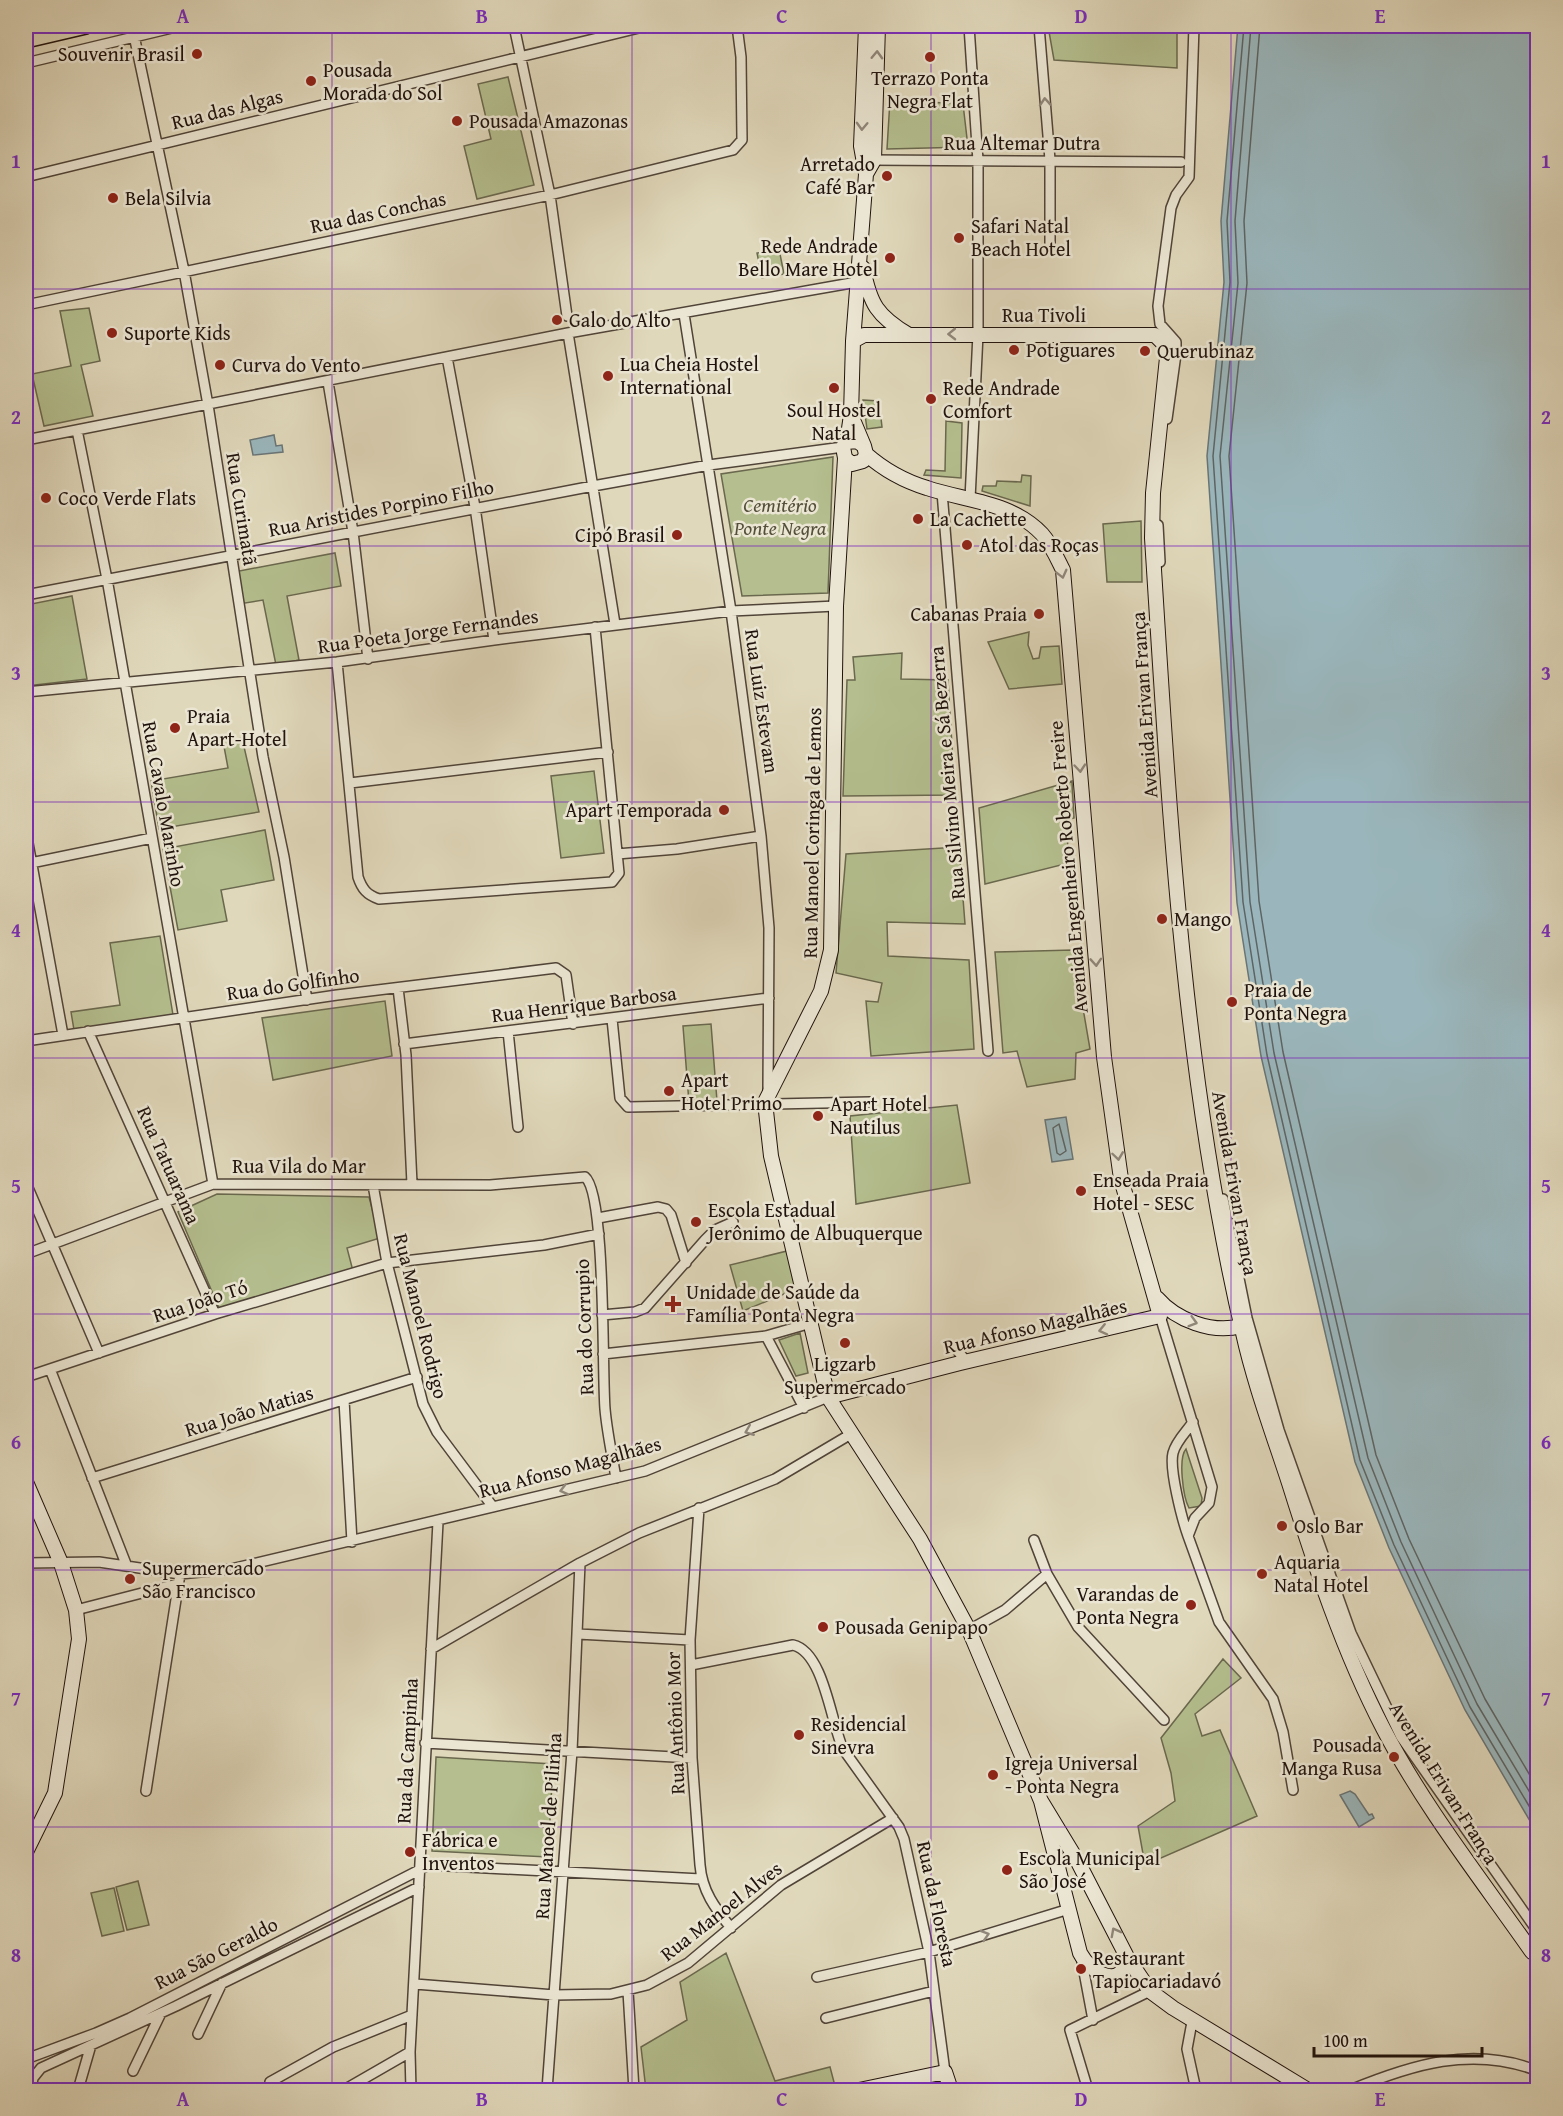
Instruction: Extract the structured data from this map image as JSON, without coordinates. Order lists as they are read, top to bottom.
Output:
{
  "streets": {
    "street": [
      "Rua das Algas",
      "Rua Altemar Dutra",
      "Rua das Conchas",
      "Rua Tivoli",
      "Rua Aristides Porpino Filho",
      "Rua Curimatã",
      "Rua Poeta Jorge Fernandes",
      "Rua Luiz Estevam",
      "Avenida Erivan França",
      "Rua Silvino Meira e Sá Bezerra",
      "Rua Cavalo Marinho",
      "Rua Manoel Coringa de Lemos",
      "Avenida Engenheiro Roberto Freire",
      "Rua do Golfinho",
      "Rua Henrique Barbosa",
      "Rua Tatuarama",
      "Rua Vila do Mar",
      "Rua João Tó",
      "Rua Manoel Rodrigo",
      "Rua Afonso Magalhães",
      "Rua do Corrupio",
      "Rua João Matias",
      "Rua Antônio Mor",
      "Rua da Campinha",
      "Rua Manoel de Pilinha",
      "Rua da Floresta",
      "Rua Manoel Alves",
      "Rua São Geraldo"
    ]
  },
  "crossings": [
    ["Rua das Algas", "Rua Curimatã"],
    ["Rua das Conchas", "Rua Curimatã"],
    ["Rua Tivoli", "Avenida Erivan França"],
    ["Rua Aristides Porpino Filho", "Rua Curimatã"],
    ["Rua Aristides Porpino Filho", "Rua Luiz Estevam"],
    ["Rua Aristides Porpino Filho", "Rua Cavalo Marinho"],
    ["Rua Aristides Porpino Filho", "Rua Manoel Coringa de Lemos"],
    ["Rua Curimatã", "Rua Poeta Jorge Fernandes"],
    ["Rua Curimatã", "Rua do Golfinho"],
    ["Rua Poeta Jorge Fernandes", "Rua Luiz Estevam"],
    ["Rua Poeta Jorge Fernandes", "Rua Cavalo Marinho"],
    ["Rua Poeta Jorge Fernandes", "Rua Manoel Coringa de Lemos"],
    ["Rua Luiz Estevam", "Rua Manoel Coringa de Lemos"],
    ["Rua Luiz Estevam", "Rua Henrique Barbosa"],
    ["Rua Silvino Meira e Sá Bezerra", "Avenida Engenheiro Roberto Freire"],
    ["Rua Cavalo Marinho", "Rua do Golfinho"],
    ["Rua Cavalo Marinho", "Rua Vila do Mar"],
    ["Avenida Engenheiro Roberto Freire", "Rua Afonso Magalhães"],
    ["Rua do Golfinho", "Rua Henrique Barbosa"],
    ["Rua do Golfinho", "Rua Tatuarama"],
    ["Rua Tatuarama", "Rua Vila do Mar"],
    ["Rua Tatuarama", "Rua João Tó"],
    ["Rua Vila do Mar", "Rua Manoel Rodrigo"],
    ["Rua Vila do Mar", "Rua do Corrupio"],
    ["Rua João Tó", "Rua Manoel Rodrigo"],
    ["Rua João Tó", "Rua do Corrupio"],
    ["Rua Manoel Rodrigo", "Rua Afonso Magalhães"],
    ["Rua Manoel Rodrigo", "Rua João Matias"],
    ["Rua Afonso Magalhães", "Rua do Corrupio"],
    ["Rua Afonso Magalhães", "Rua da Campinha"],
    ["Rua Antônio Mor", "Rua da Floresta"],
    ["Rua Antônio Mor", "Rua Manoel Alves"],
    ["Rua da Campinha", "Rua Manoel Alves"],
    ["Rua da Campinha", "Rua São Geraldo"],
    ["Rua Manoel de Pilinha", "Rua Manoel Alves"],
    ["Rua da Floresta", "Rua Manoel Alves"]
  ],
  "parks": ["Cemitério Ponte Negra"],
  "places": {
    "other": [
      "Souvenir Brasil",
      "Terrazo Ponta Negra Flat",
      "Pousada Morada do Sol",
      "Pousada Amazonas",
      "Arretado Café Bar",
      "Bela Silvia",
      "Safari Natal Beach Hotel",
      "Rede Andrade Bello Mare Hotel",
      "Galo do Alto",
      "Suporte Kids",
      "Potiguares",
      "Querubinaz",
      "Curva do Vento",
      "Lua Cheia Hostel International",
      "Soul Hostel Natal",
      "Rede Andrade Comfort",
      "Coco Verde Flats",
      "La Cachette",
      "Cipó Brasil",
      "Atol das Roças",
      "Cabanas Praia",
      "Praia Apart-Hotel",
      "Apart Temporada",
      "Mango",
      "Praia de Ponta Negra",
      "Apart Hotel Primo",
      "Apart Hotel Nautilus",
      "Enseada Praia Hotel - SESC",
      "Escola Estadual Jerônimo de Albuquerque",
      "Ligzarb Supermercado",
      "Oslo Bar",
      "Aquaria Natal Hotel",
      "Supermercado São Francisco",
      "Varandas de Ponta Negra",
      "Pousada Genipapo",
      "Residencial Sinevra",
      "Pousada Manga Rusa",
      "Igreja Universal - Ponta Negra",
      "Fábrica e Inventos",
      "Escola Municipal São José",
      "Restaurant Tapiocariadavó"
    ],
    "health": ["Unidade de Saúde da Família Ponta Negra"]
  },
  "scale_bar": "100 m",
  "grid": {
    "columns": [
      "A",
      "B",
      "C",
      "D",
      "E"
    ],
    "rows": [
      "1",
      "2",
      "3",
      "4",
      "5",
      "6",
      "7",
      "8"
    ]
  }
}
